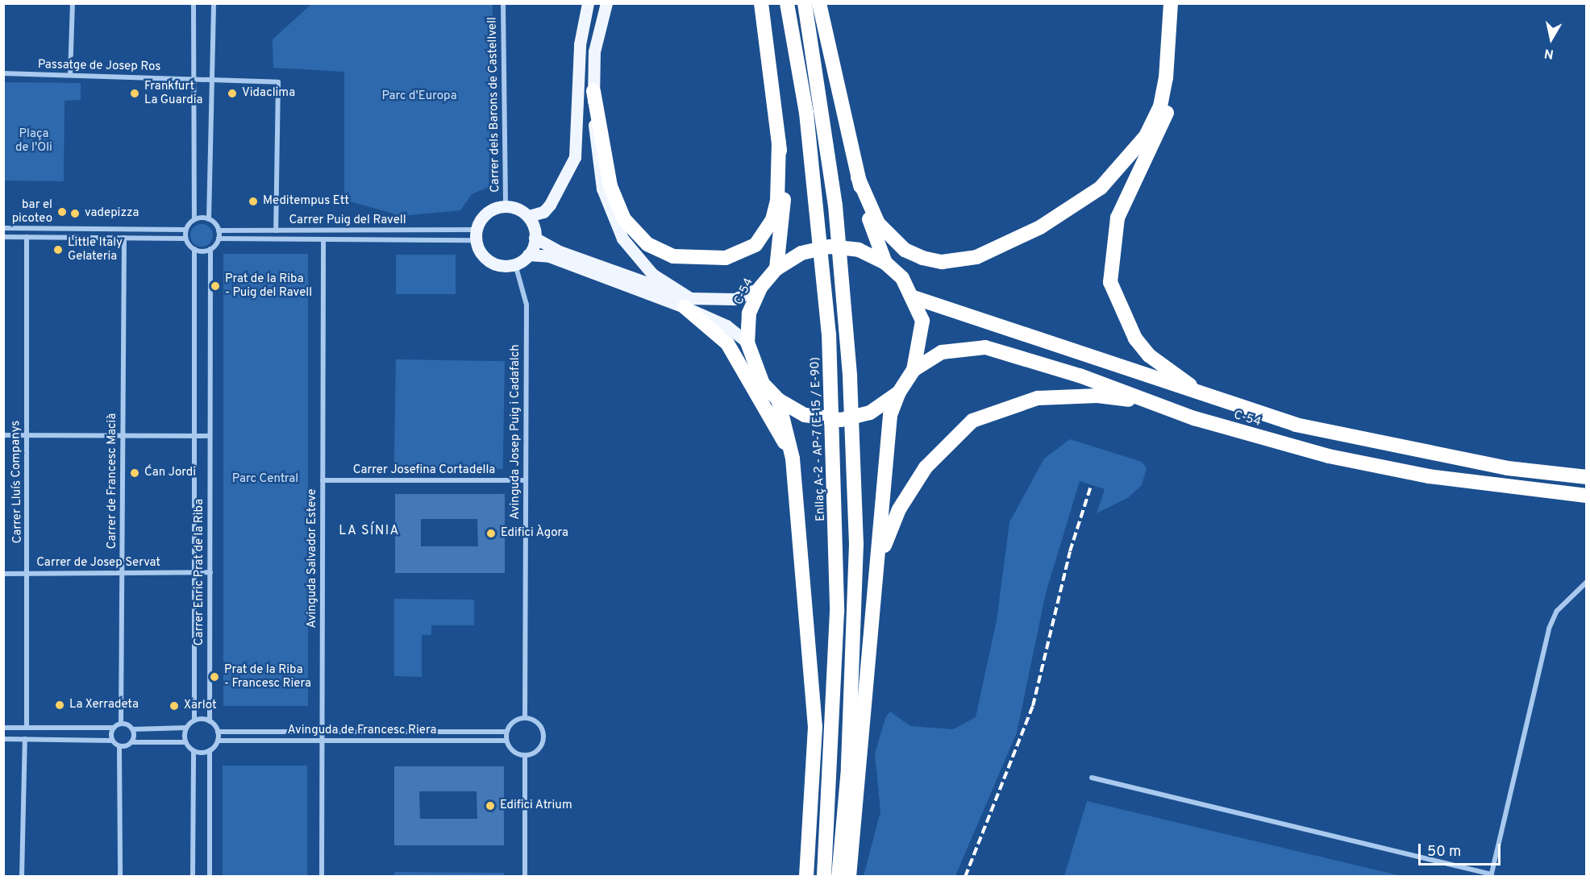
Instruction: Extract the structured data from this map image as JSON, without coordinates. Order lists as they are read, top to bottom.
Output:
{
  "streets": {
    "highway": ["C-54", "Enllaç A-2 - AP-7 (E-15 / E-90)"],
    "street": [
      "Passatge de Josep Ros",
      "Carrer dels Barons de Castellvell",
      "Carrer Puig del Ravell",
      "Avinguda Josep Puig i Cadafalch",
      "Carrer Josefina Cortadella",
      "Carrer de Francesc Macià",
      "Carrer Lluís Companys",
      "Avinguda Salvador Esteve",
      "Carrer de Josep Servat",
      "Carrer Enric Prat de la Riba",
      "Avinguda de Francesc Riera"
    ]
  },
  "crossings": [
    ["Passatge de Josep Ros", "Carrer Puig del Ravell"],
    ["Carrer dels Barons de Castellvell", "Carrer Puig del Ravell"],
    ["Carrer dels Barons de Castellvell", "Avinguda Josep Puig i Cadafalch"],
    ["Carrer Puig del Ravell", "Avinguda Josep Puig i Cadafalch"],
    ["Carrer Puig del Ravell", "Avinguda Salvador Esteve"],
    ["Carrer Puig del Ravell", "Carrer Enric Prat de la Riba"],
    ["Avinguda Josep Puig i Cadafalch", "Carrer Josefina Cortadella"],
    ["Avinguda Josep Puig i Cadafalch", "Avinguda de Francesc Riera"],
    ["Carrer Josefina Cortadella", "Avinguda Salvador Esteve"],
    ["Carrer de Francesc Macià", "Carrer de Josep Servat"],
    ["Carrer Lluís Companys", "Carrer de Josep Servat"],
    ["Avinguda Salvador Esteve", "Avinguda de Francesc Riera"],
    ["Carrer de Josep Servat", "Carrer Enric Prat de la Riba"],
    ["Carrer Enric Prat de la Riba", "Avinguda de Francesc Riera"]
  ],
  "districts": ["LA SÍNIA"],
  "parks": ["Parc d'Europa", "Plaça de l'Oli", "Parc Central"],
  "places": [
    "Frankfurt La Guardia",
    "Vidaclima",
    "Meditempus Ett",
    "bar el picoteo",
    "vadepizza",
    "Little Italy Gelateria",
    "Prat de la Riba - Puig del Ravell",
    "C´an Jordi",
    "Edifici Àgora",
    "Prat de la Riba - Francesc Riera",
    "La Xerradeta",
    "Xarlot",
    "Edifici Atrium"
  ],
  "scale_bar": "50 m",
  "north": "bottom"
}
